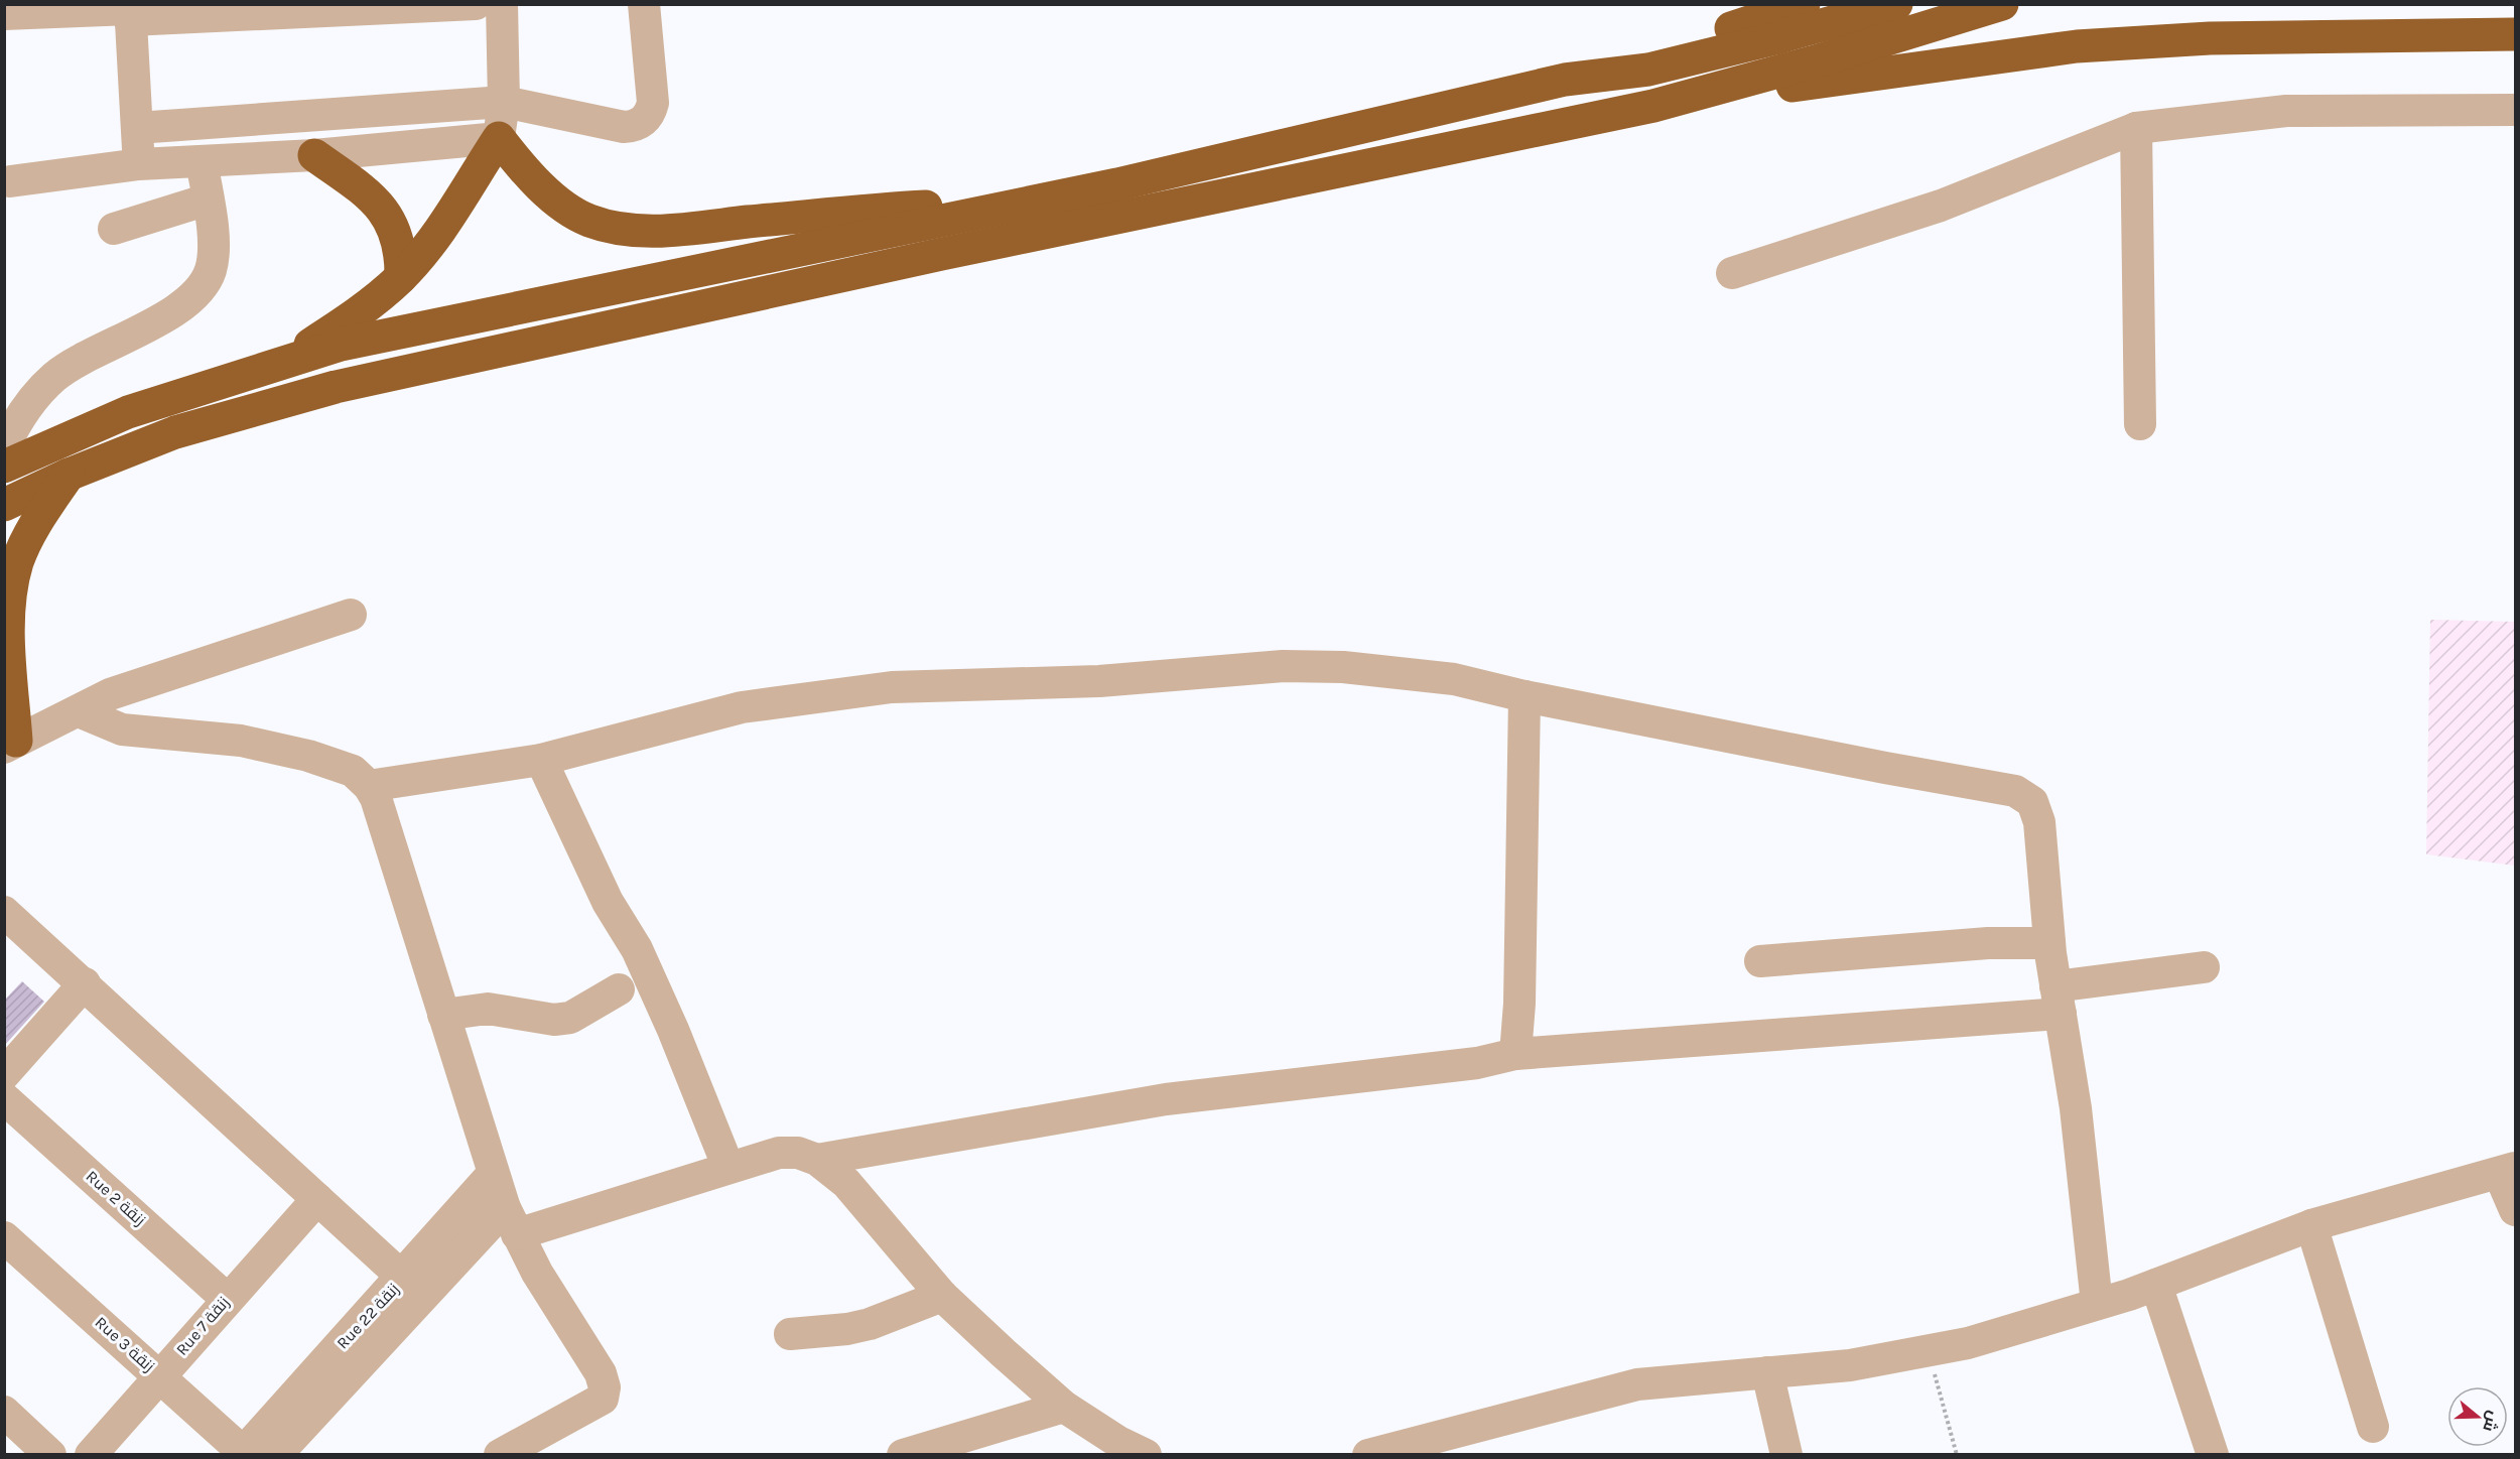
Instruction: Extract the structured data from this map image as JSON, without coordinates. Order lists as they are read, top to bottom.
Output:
{
  "streets": {
    "street": [
      "Rue 2 زنقة",
      "Rue 22 زنقة",
      "Rue 7 زنقة",
      "Rue 3 زنقة"
    ]
  },
  "crossings": [
    ["Rue 2 زنقة", "Rue 7 زنقة"],
    ["Rue 22 زنقة", "Rue 3 زنقة"],
    ["Rue 7 زنقة", "Rue 3 زنقة"]
  ],
  "north": "right"
}
